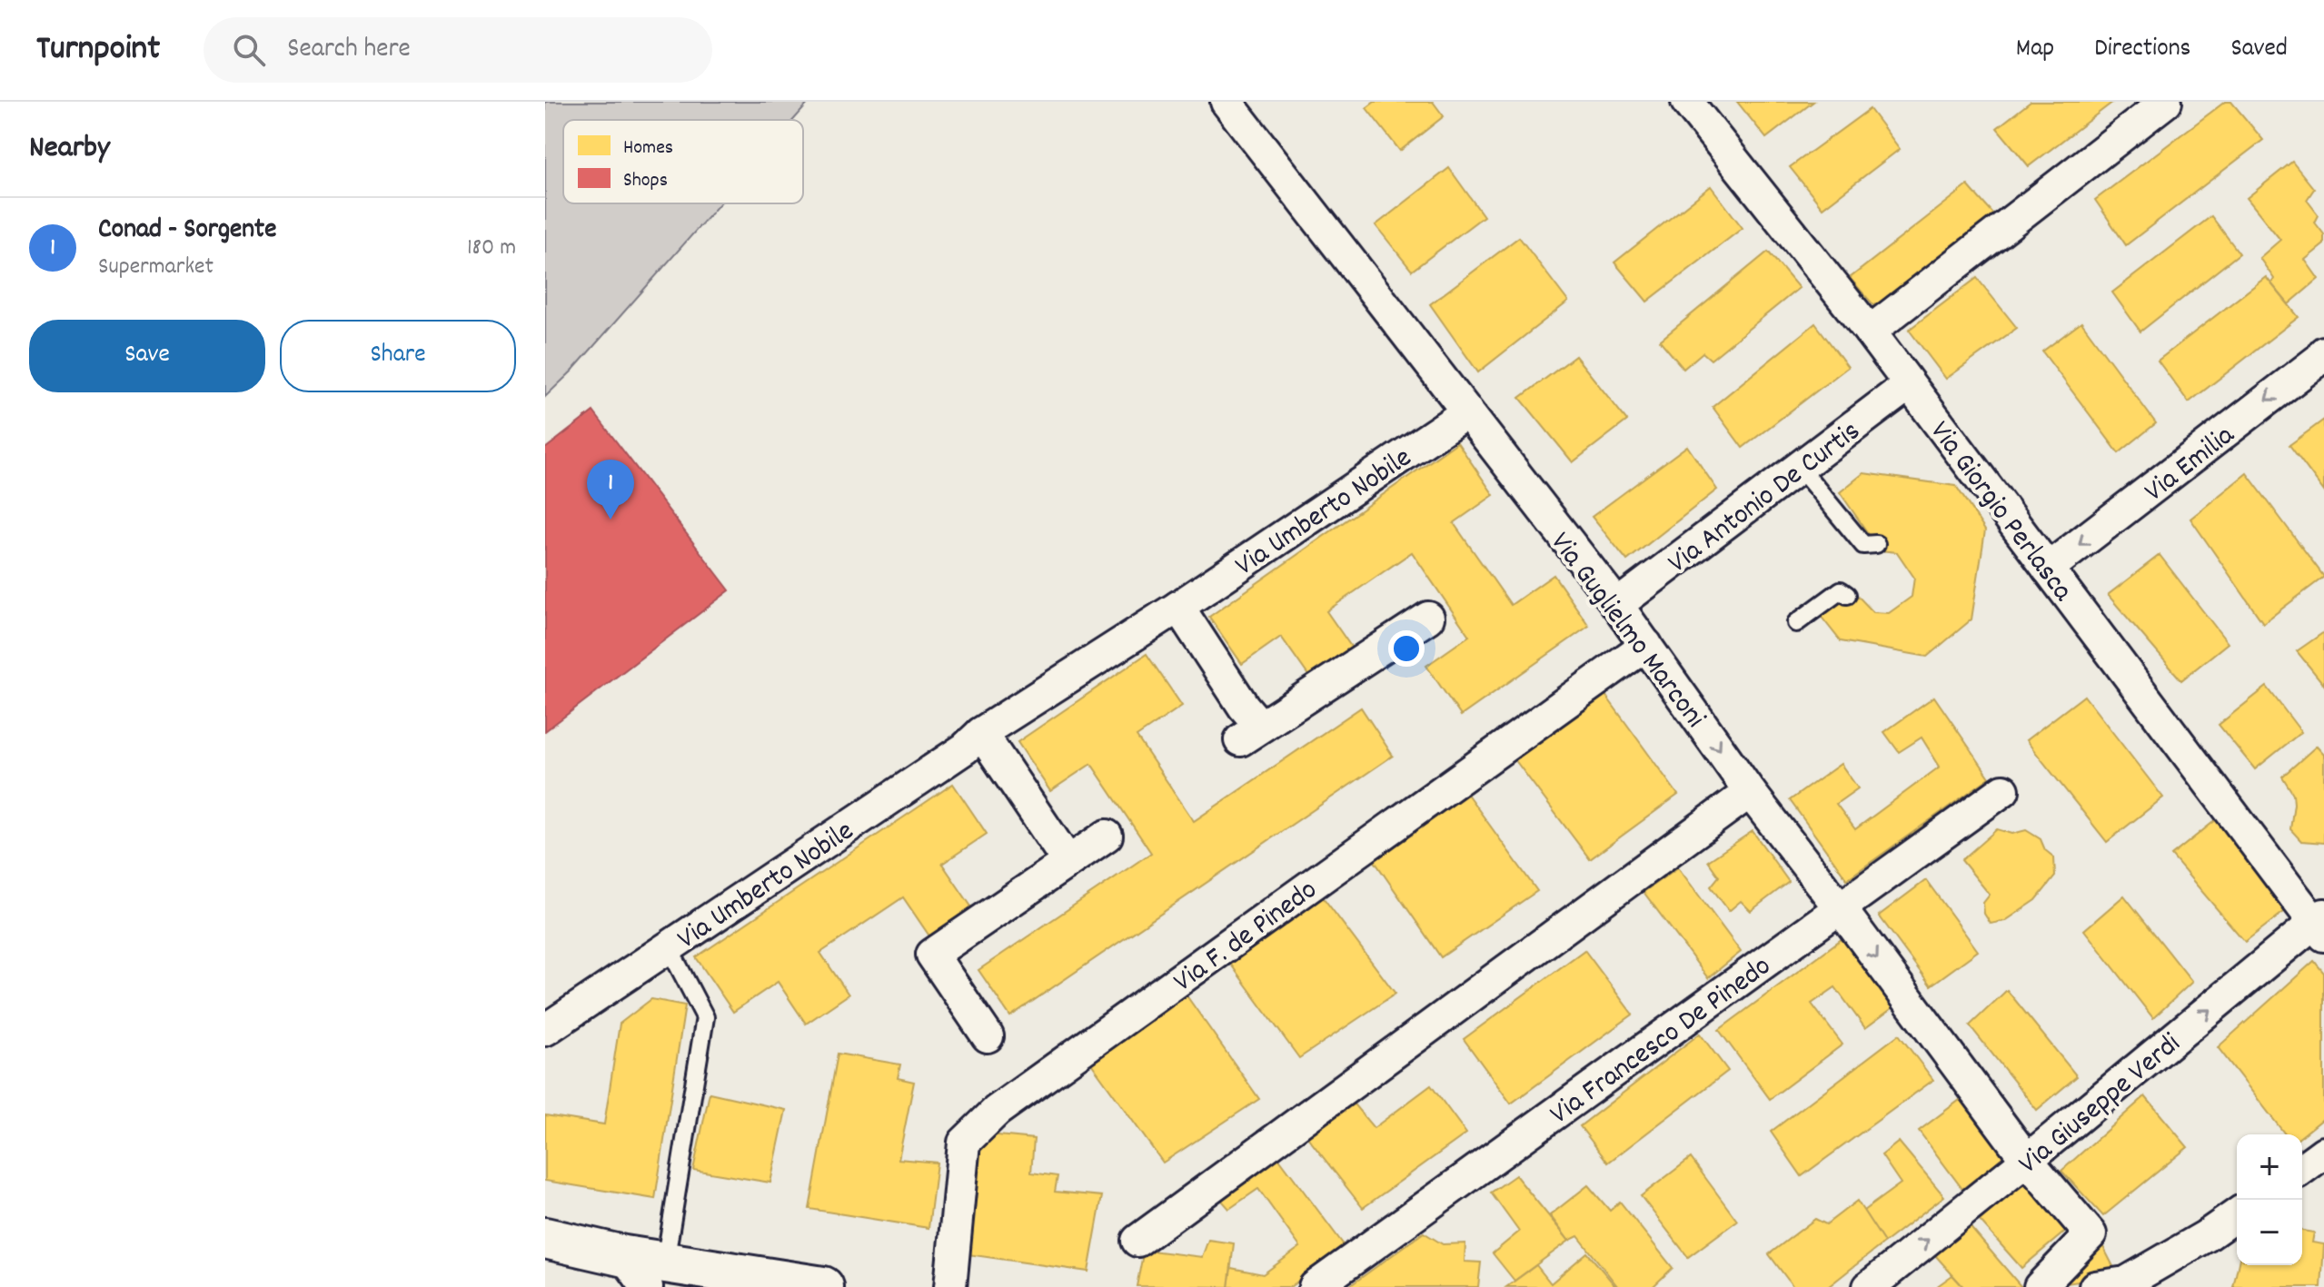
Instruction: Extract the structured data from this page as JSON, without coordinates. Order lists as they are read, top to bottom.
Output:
{
  "streets": {
    "street": [
      "Via Emilia",
      "Via Antonio De Curtis",
      "Via Umberto Nobile",
      "Via Giorgio Perlasca",
      "Via Guglielmo Marconi",
      "Via F. de Pinedo",
      "Via Francesco De Pinedo",
      "Via Giuseppe Verdi"
    ]
  },
  "crossings": [
    ["Via Emilia", "Via Giorgio Perlasca"],
    ["Via Antonio De Curtis", "Via Giorgio Perlasca"],
    ["Via Antonio De Curtis", "Via Guglielmo Marconi"],
    ["Via Umberto Nobile", "Via Guglielmo Marconi"],
    ["Via Giorgio Perlasca", "Via Giuseppe Verdi"],
    ["Via Guglielmo Marconi", "Via F. de Pinedo"],
    ["Via Guglielmo Marconi", "Via Francesco De Pinedo"],
    ["Via Guglielmo Marconi", "Via Giuseppe Verdi"]
  ],
  "one_way": ["Via Emilia"],
  "legend": ["Homes", "Shops"],
  "page": {
    "header": "Turnpoint",
    "search": "Search here",
    "nav": ["Map", "Directions", "Saved"],
    "heading": "Nearby",
    "list": [
      {
        "mark": "1",
        "name": "Conad - Sorgente",
        "note": "Supermarket",
        "value": "180 m"
      }
    ],
    "buttons": ["Save", "Share"],
    "pins": "1",
    "map_buttons": ["+", "−"]
  }
}
